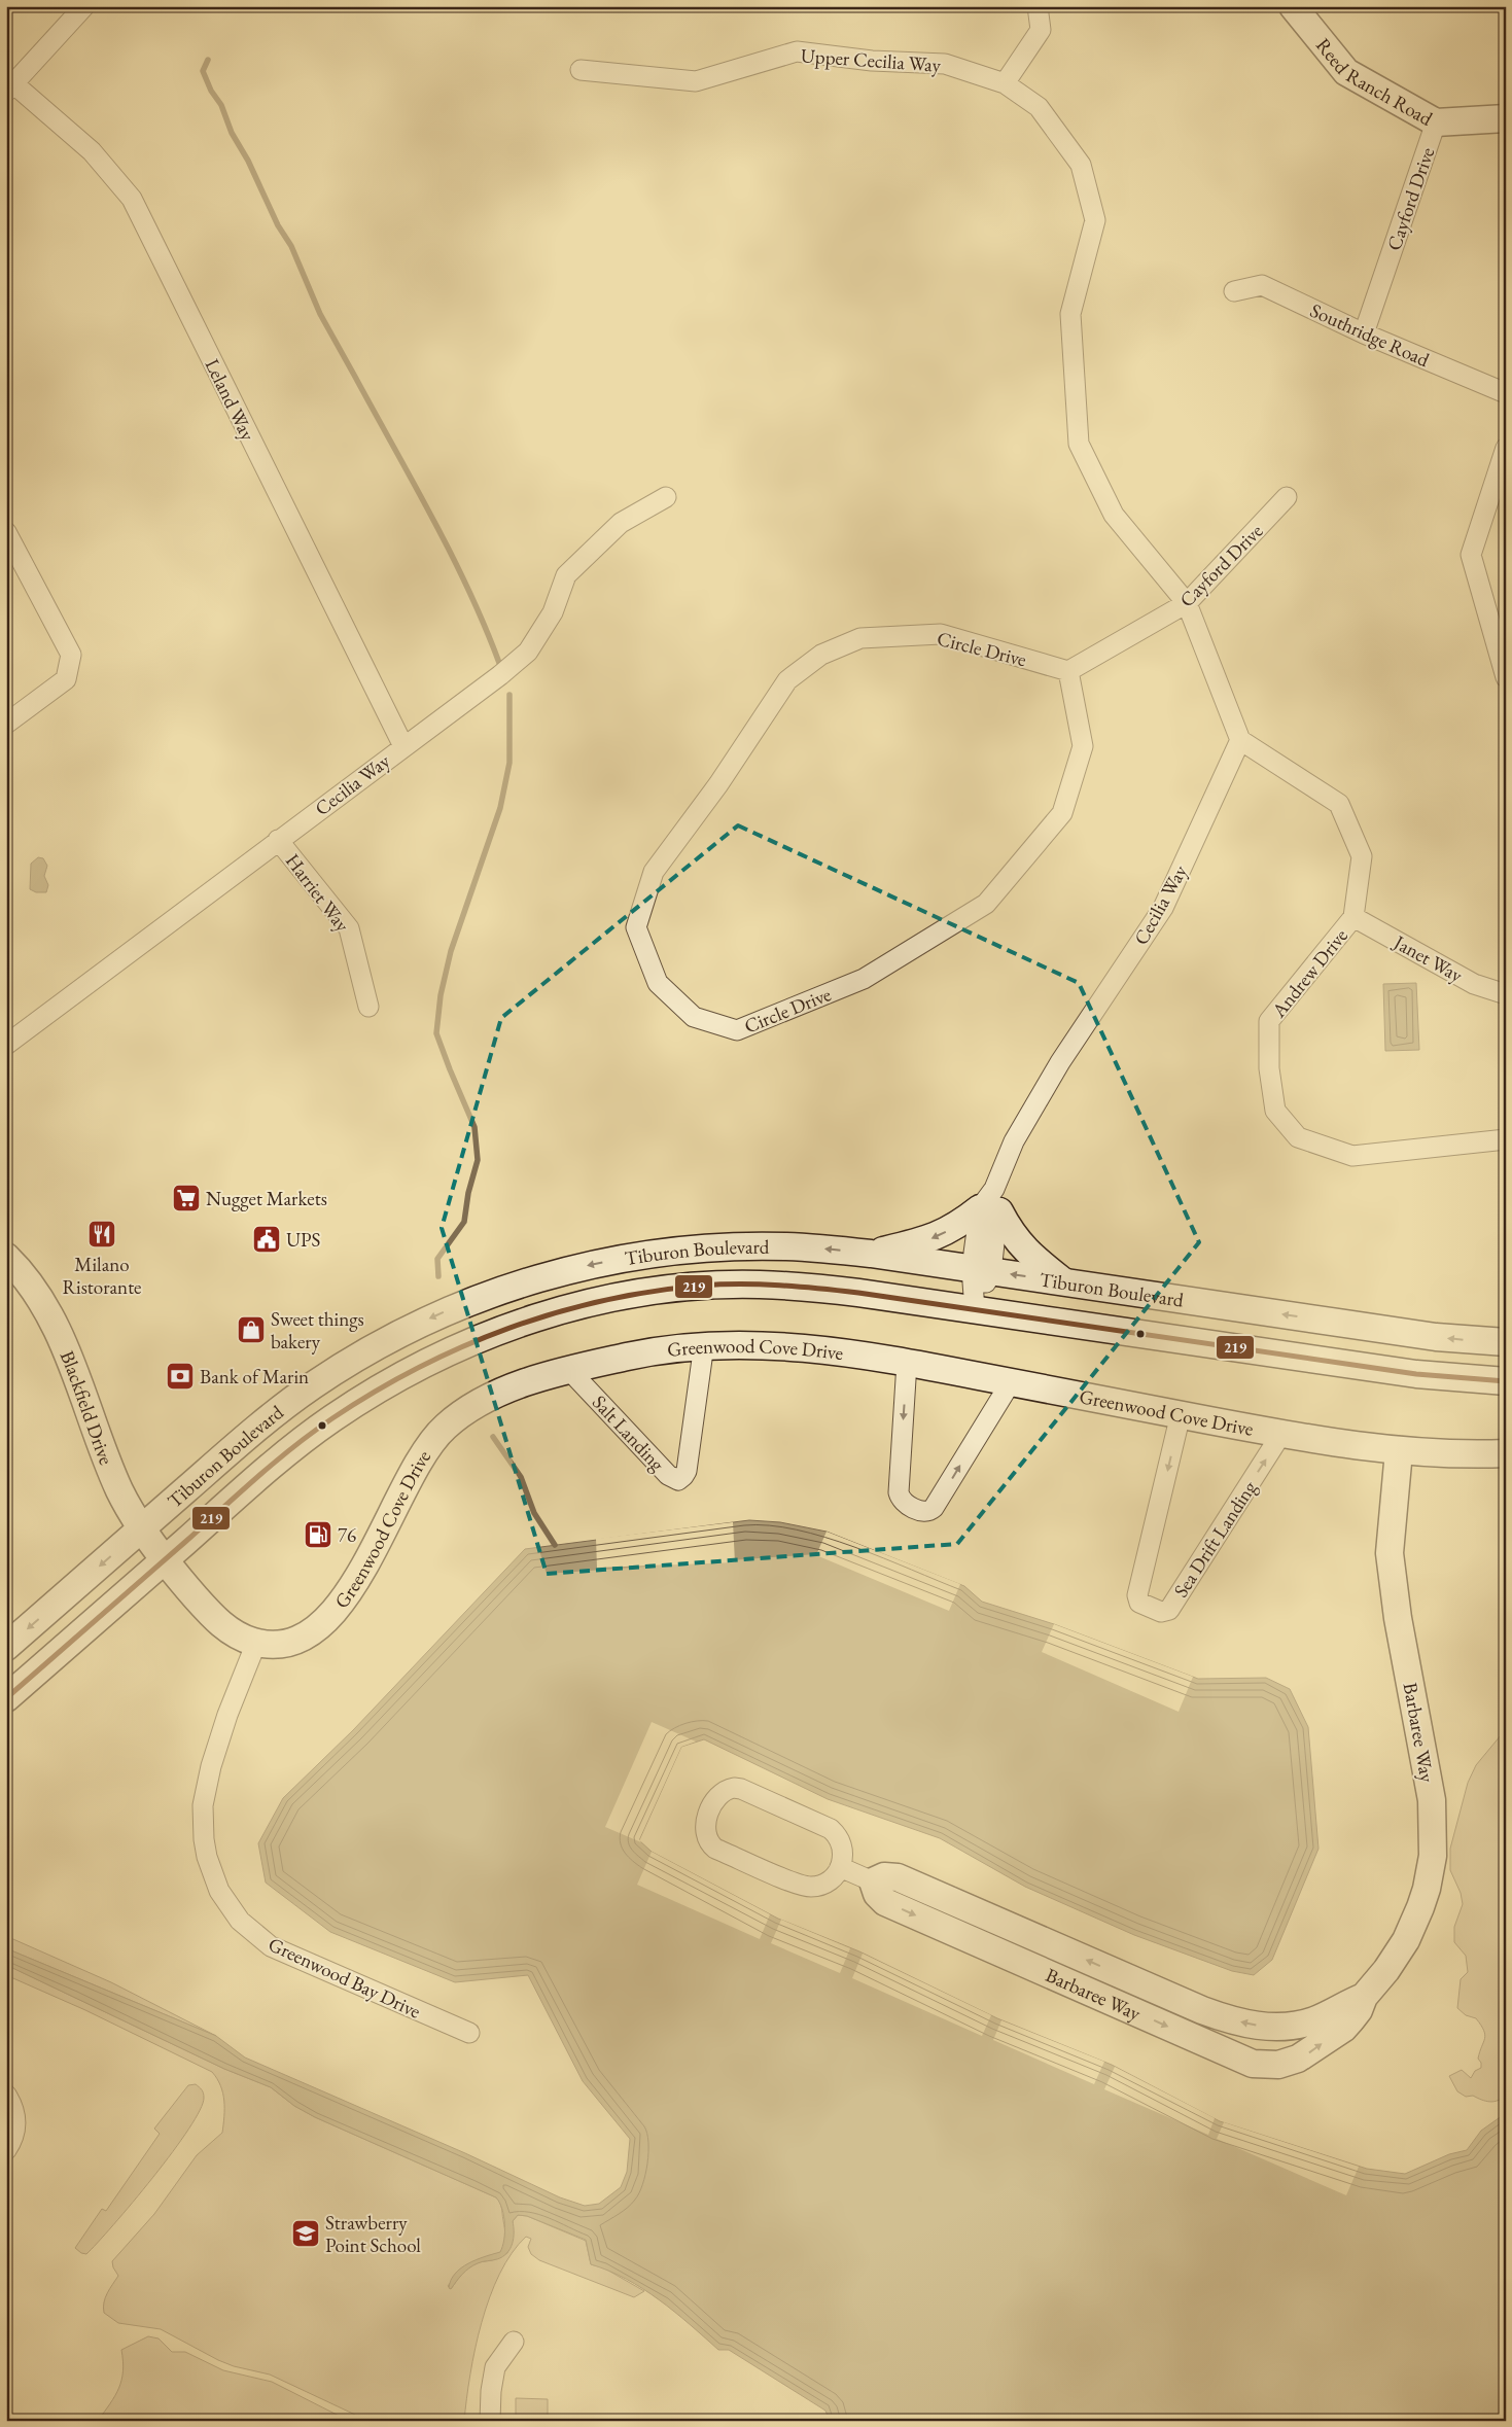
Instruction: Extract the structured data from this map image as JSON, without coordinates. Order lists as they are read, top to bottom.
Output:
{
  "streets": {
    "street": [
      "Upper Cecilia Way",
      "Reed Ranch Road",
      "Cayford Drive",
      "Southridge Road",
      "Leland Way",
      "Circle Drive",
      "Cecilia Way",
      "Harriet Way",
      "Janet Way",
      "Andrew Drive",
      "Tiburon Boulevard",
      "Greenwood Cove Drive",
      "Blackfield Drive",
      "Salt Landing",
      "Sea Drift Landing",
      "Barbaree Way",
      "Greenwood Bay Drive"
    ]
  },
  "crossings": [
    ["Upper Cecilia Way", "Cayford Drive"],
    ["Reed Ranch Road", "Cayford Drive"],
    ["Cayford Drive", "Southridge Road"],
    ["Cayford Drive", "Circle Drive"],
    ["Leland Way", "Cecilia Way"],
    ["Cecilia Way", "Harriet Way"],
    ["Cecilia Way", "Andrew Drive"],
    ["Cecilia Way", "Tiburon Boulevard"],
    ["Janet Way", "Andrew Drive"],
    ["Tiburon Boulevard", "Greenwood Cove Drive"],
    ["Tiburon Boulevard", "Blackfield Drive"],
    ["Greenwood Cove Drive", "Blackfield Drive"],
    ["Greenwood Cove Drive", "Salt Landing"],
    ["Greenwood Cove Drive", "Sea Drift Landing"],
    ["Greenwood Cove Drive", "Barbaree Way"],
    ["Greenwood Cove Drive", "Greenwood Bay Drive"]
  ],
  "places": {
    "supermarket": ["Nugget Markets"],
    "restaurant": ["Milano Ristorante"],
    "public building": ["UPS"],
    "shop": ["Sweet things bakery"],
    "bank": ["Bank of Marin"],
    "fuel station": ["76"],
    "school or university": ["Strawberry Point School"]
  },
  "lines": ["transit line 219"]
}
